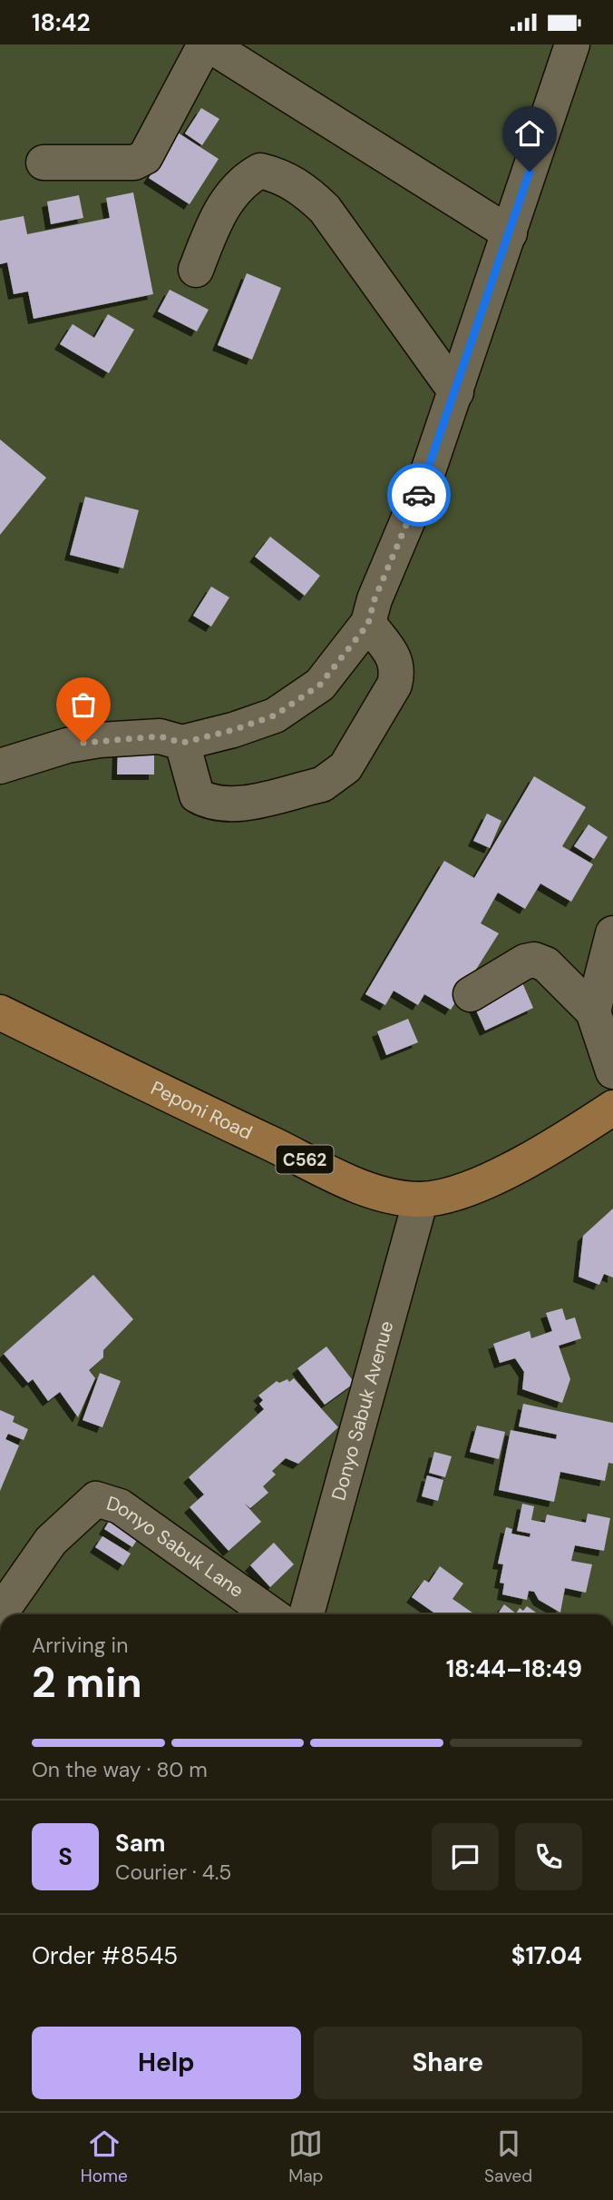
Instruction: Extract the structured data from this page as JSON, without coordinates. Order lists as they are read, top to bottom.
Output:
{
  "streets": {
    "main road": ["Peponi Road", "C562"],
    "street": ["Donyo Sabuk Avenue", "Donyo Sabuk Lane"]
  },
  "crossings": [
    ["Peponi Road", "Donyo Sabuk Avenue"]
  ],
  "page": {
    "status": "18:42",
    "heading": ["2 min", "Arriving in", "18:44–18:49"],
    "panel": [
      "Sam",
      "Courier · 4.5",
      "Order #8545",
      "$17.04"
    ],
    "bar": "On the way · 80 m",
    "round": "S",
    "buttons": ["Help", "Share"],
    "tabs": ["Home", "Map", "Saved"]
  }
}
